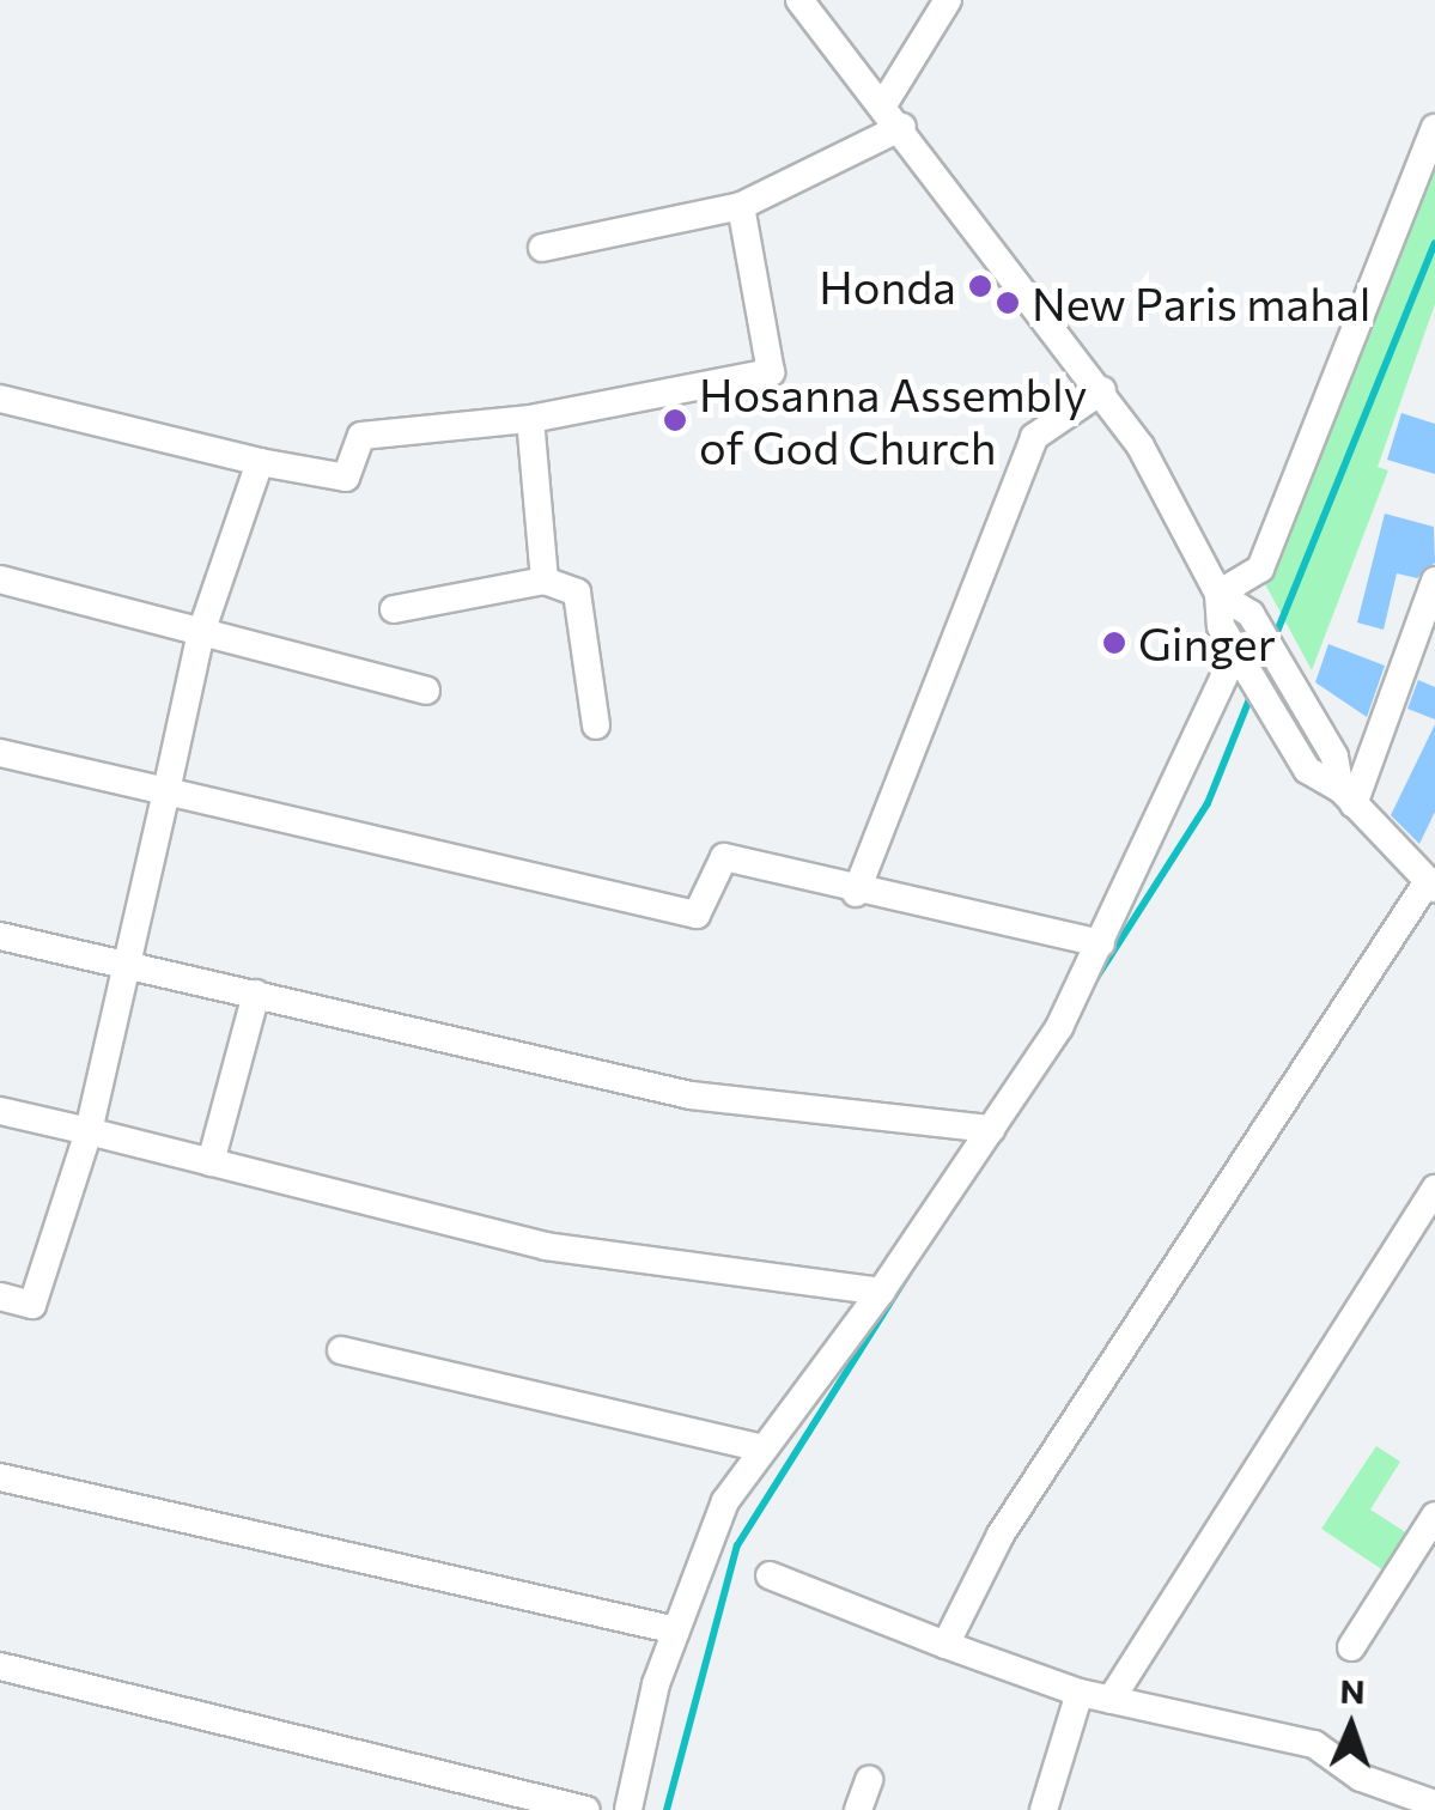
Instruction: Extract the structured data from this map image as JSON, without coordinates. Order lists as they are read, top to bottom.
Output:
{
  "places": [
    "Honda",
    "New Paris mahal",
    "Hosanna Assembly of God Church",
    "Ginger"
  ],
  "north": "top"
}
